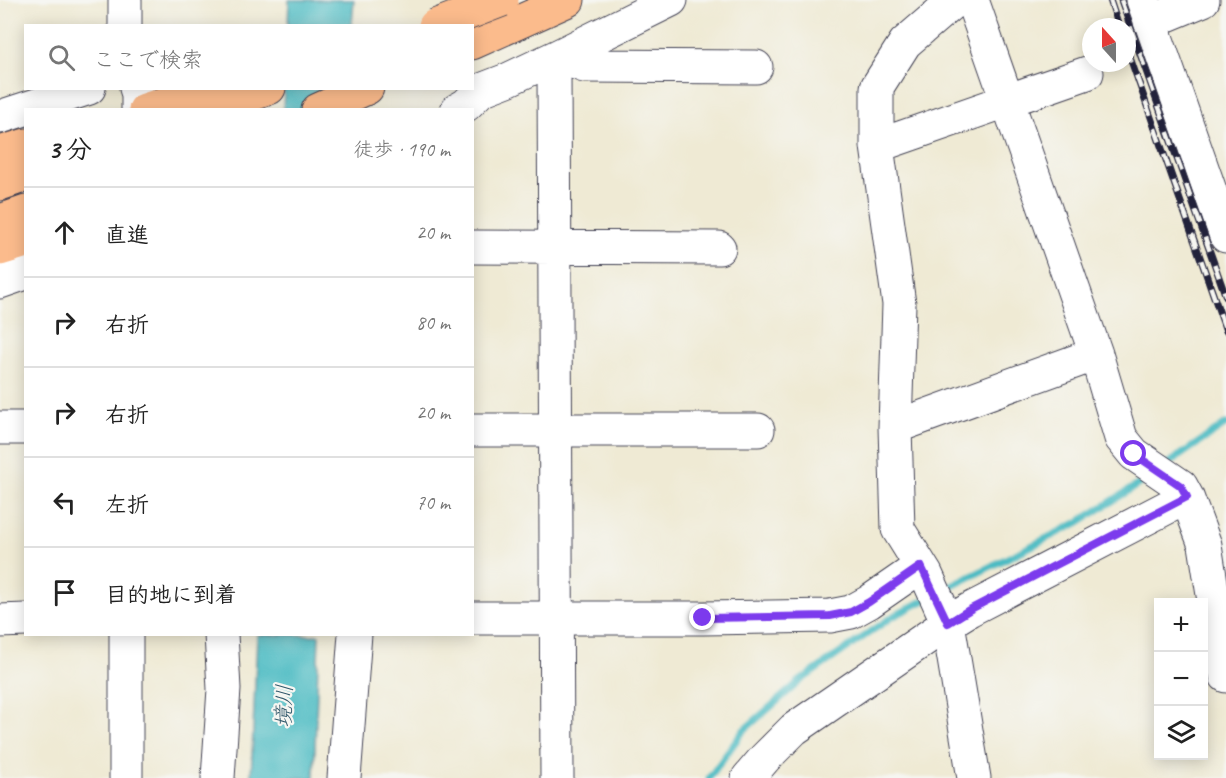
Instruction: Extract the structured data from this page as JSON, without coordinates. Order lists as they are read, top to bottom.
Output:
{
  "water": ["境川"],
  "north": "top",
  "page": {
    "search": "ここで検索",
    "heading": ["3 分", "徒歩 · 190 m"],
    "list": [
      ["直進", "20 m"],
      ["右折", "80 m"],
      ["右折", "20 m"],
      ["左折", "70 m"],
      "目的地に到着"
    ],
    "map_buttons": ["+", "−"]
  }
}
